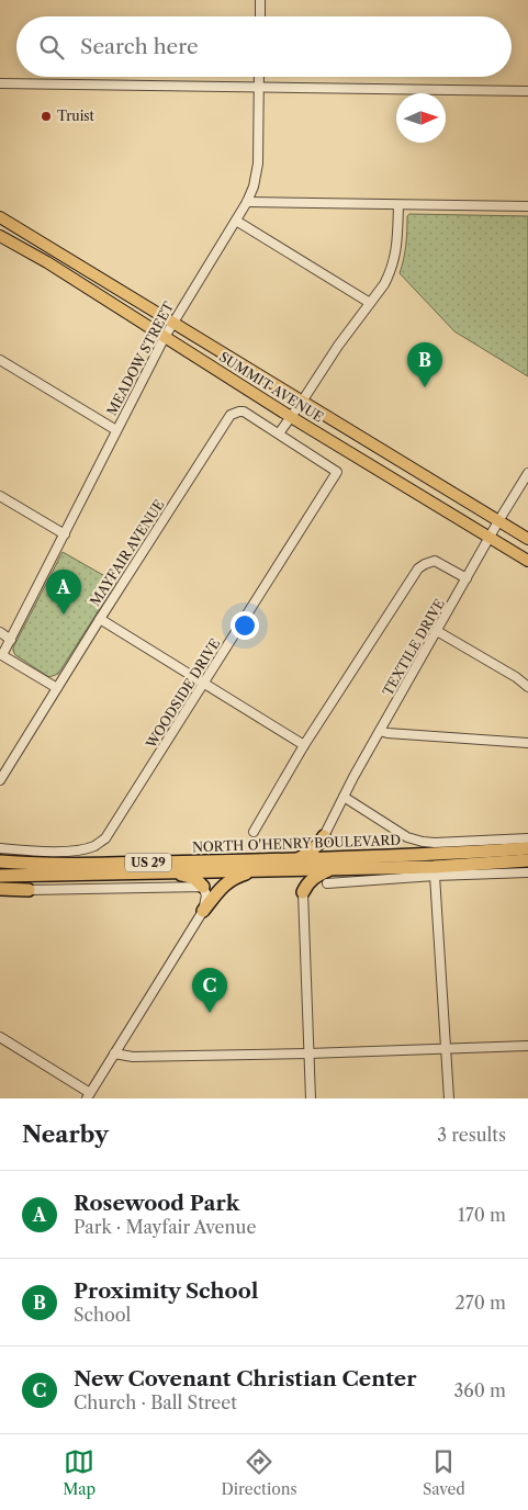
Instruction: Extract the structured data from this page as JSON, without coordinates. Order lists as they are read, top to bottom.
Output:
{
  "streets": {
    "highway": ["NORTH O'HENRY BOULEVARD", "US 29"],
    "main road": ["SUMMIT AVENUE"],
    "street": [
      "MEADOW STREET",
      "MAYFAIR AVENUE",
      "TEXTILE DRIVE",
      "WOODSIDE DRIVE"
    ]
  },
  "crossings": [
    ["MEADOW STREET", "SUMMIT AVENUE"],
    ["SUMMIT AVENUE", "TEXTILE DRIVE"],
    ["MAYFAIR AVENUE", "WOODSIDE DRIVE"]
  ],
  "places": ["Truist"],
  "north": "right",
  "page": {
    "search": "Search here",
    "pins": ["B", "A", "C"],
    "heading": ["Nearby", "3 results"],
    "list": [
      {
        "mark": "A",
        "name": "Rosewood Park",
        "note": "Park · Mayfair Avenue",
        "value": "170 m"
      },
      {
        "mark": "B",
        "name": "Proximity School",
        "note": "School",
        "value": "270 m"
      },
      {
        "mark": "C",
        "name": "New Covenant Christian Center",
        "note": "Church · Ball Street",
        "value": "360 m"
      }
    ],
    "nav": ["Map", "Directions", "Saved"]
  }
}
